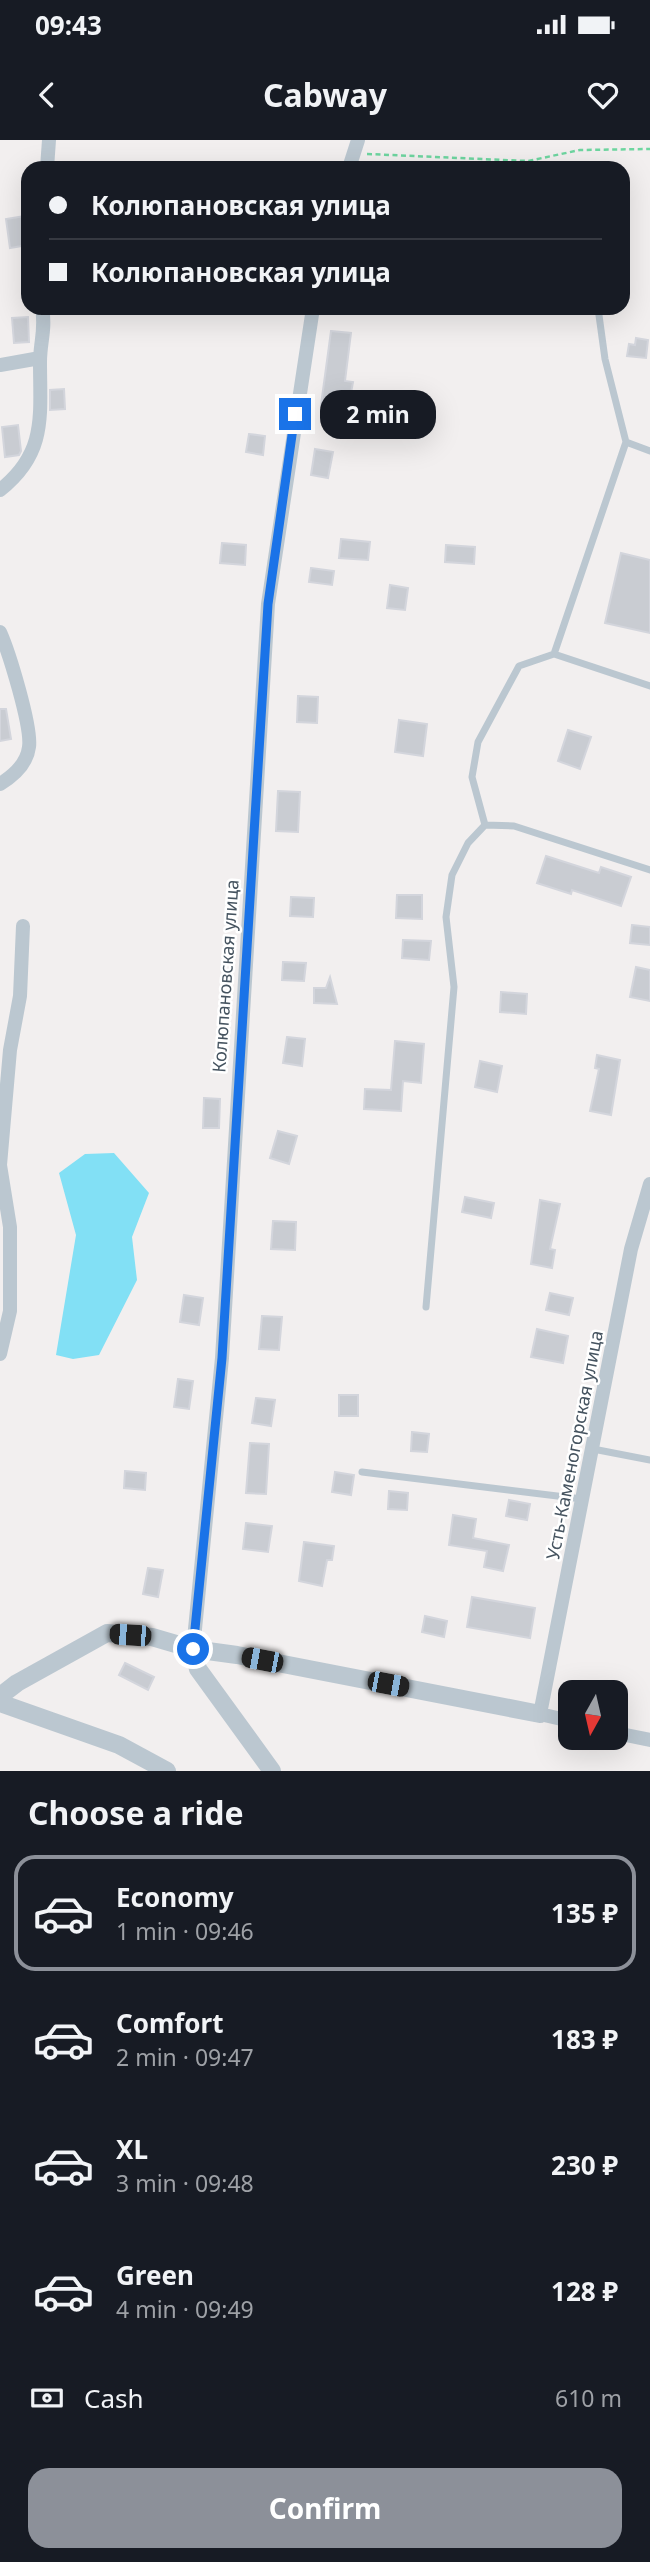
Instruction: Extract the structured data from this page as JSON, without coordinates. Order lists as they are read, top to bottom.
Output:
{
  "streets": {
    "street": ["Колюпановская улица", "Усть-Каменогорская улица"]
  },
  "north": "bottom",
  "page": {
    "status": "09:43",
    "header": "Cabway",
    "banner": ["Колюпановская улица", "Колюпановская улица"],
    "bubble": "2 min",
    "heading": "Choose a ride",
    "list": [
      {
        "name": "Economy",
        "note": "1 min · 09:46",
        "value": "135 ₽"
      },
      {
        "name": "Comfort",
        "note": "2 min · 09:47",
        "value": "183 ₽"
      },
      {
        "name": "XL",
        "note": "3 min · 09:48",
        "value": "230 ₽"
      },
      {
        "name": "Green",
        "note": "4 min · 09:49",
        "value": "128 ₽"
      }
    ],
    "pay": ["Cash", "610 m"],
    "buttons": "Confirm"
  }
}
